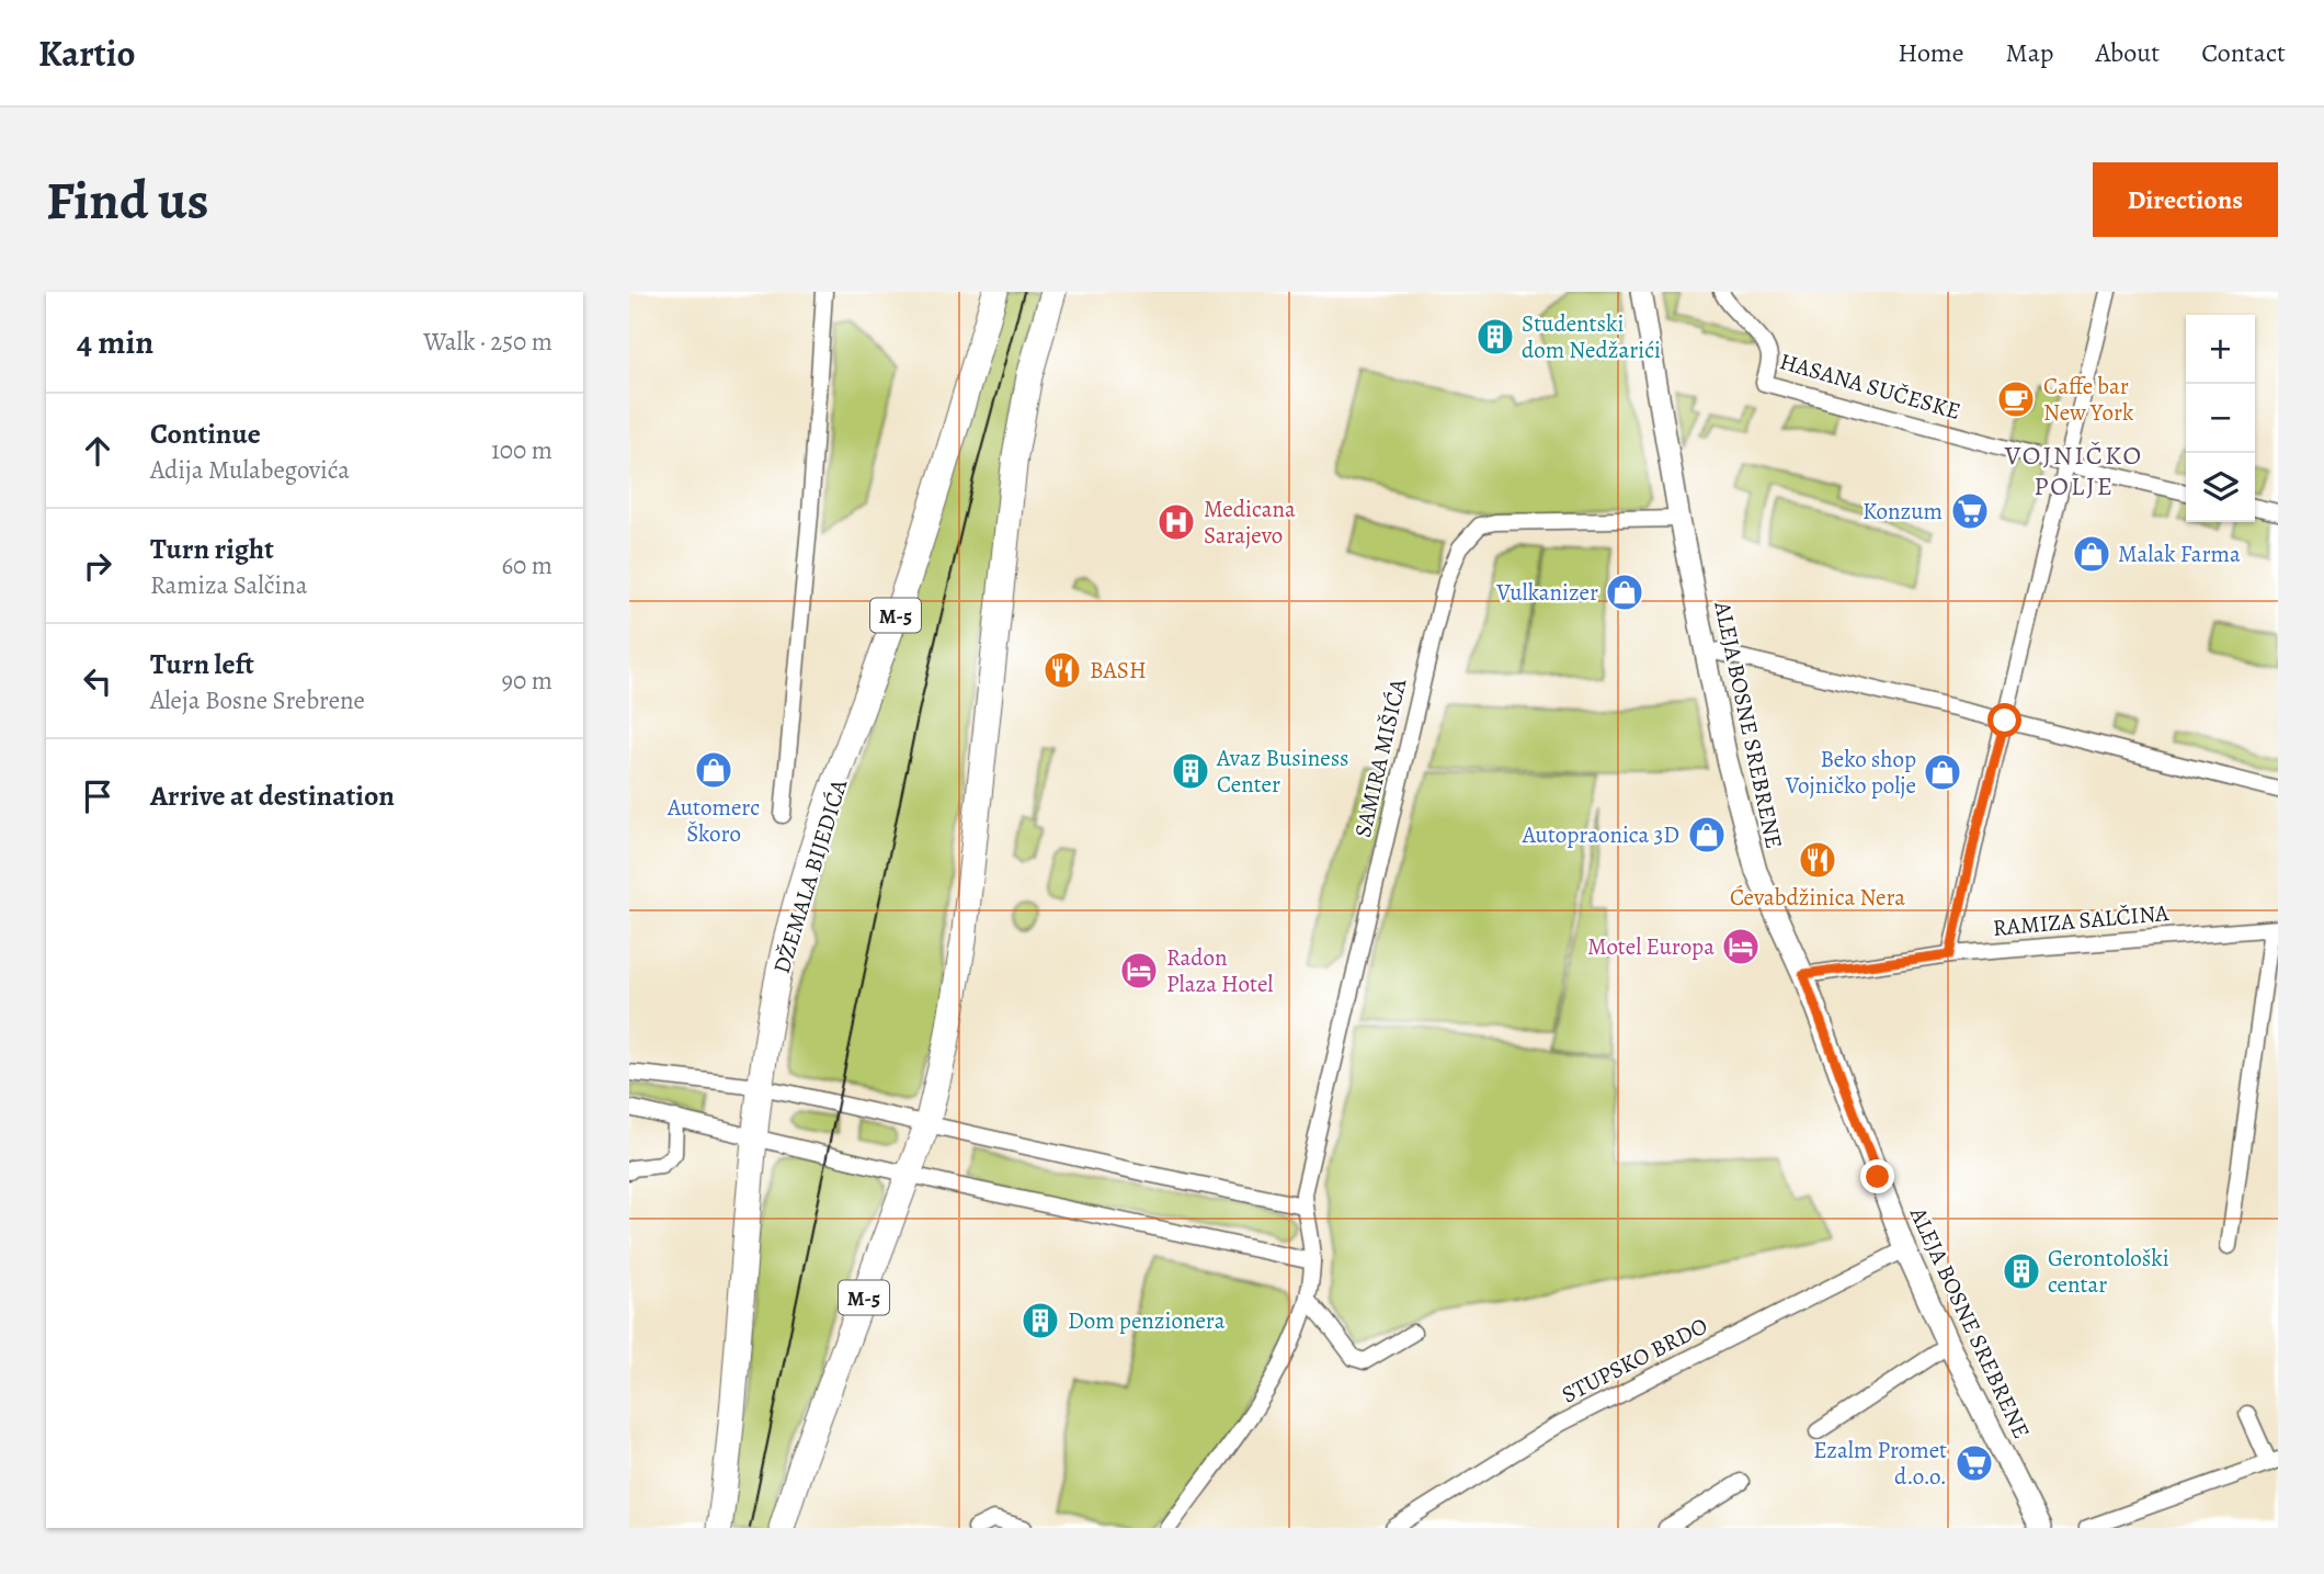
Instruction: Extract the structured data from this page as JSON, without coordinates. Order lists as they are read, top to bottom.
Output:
{
  "streets": {
    "main road": ["M-5", "DŽEMALA BIJEDIĆA"],
    "street": [
      "HASANA SUČESKE",
      "ALEJA BOSNE SREBRENE",
      "SAMIRA MIŠIĆA",
      "RAMIZA SALČINA",
      "STUPSKO BRDO"
    ]
  },
  "crossings": [
    ["ALEJA BOSNE SREBRENE", "SAMIRA MIŠIĆA"],
    ["ALEJA BOSNE SREBRENE", "RAMIZA SALČINA"],
    ["ALEJA BOSNE SREBRENE", "STUPSKO BRDO"]
  ],
  "districts": ["VOJNIČKO POLJE"],
  "places": {
    "building": [
      "Studentski dom Nedžarići",
      "Avaz Business Center",
      "Gerontološki centar",
      "Dom penzionera"
    ],
    "cafe": ["Caffe bar New York"],
    "supermarket": ["Konzum", "Ezalm Promet d.o.o."],
    "hospital": ["Medicana Sarajevo"],
    "shop": [
      "Malak Farma",
      "Vulkanizer",
      "Automerc Škoro",
      "Beko shop Vojničko polje",
      "Autopraonica 3D"
    ],
    "restaurant": ["BASH", "Ćevabdžinica Nera"],
    "hotel": ["Motel Europa", "Radon Plaza Hotel"]
  },
  "page": {
    "header": "Kartio",
    "nav": [
      "Home",
      "Map",
      "About",
      "Contact"
    ],
    "buttons": "Directions",
    "title": "Find us",
    "heading": ["4 min", "Walk · 250 m"],
    "map_buttons": ["+", "−"],
    "list": [
      ["Continue", "Adija Mulabegovića", "100 m"],
      ["Turn right", "Ramiza Salčina", "60 m"],
      ["Turn left", "Aleja Bosne Srebrene", "90 m"],
      "Arrive at destination"
    ]
  }
}
